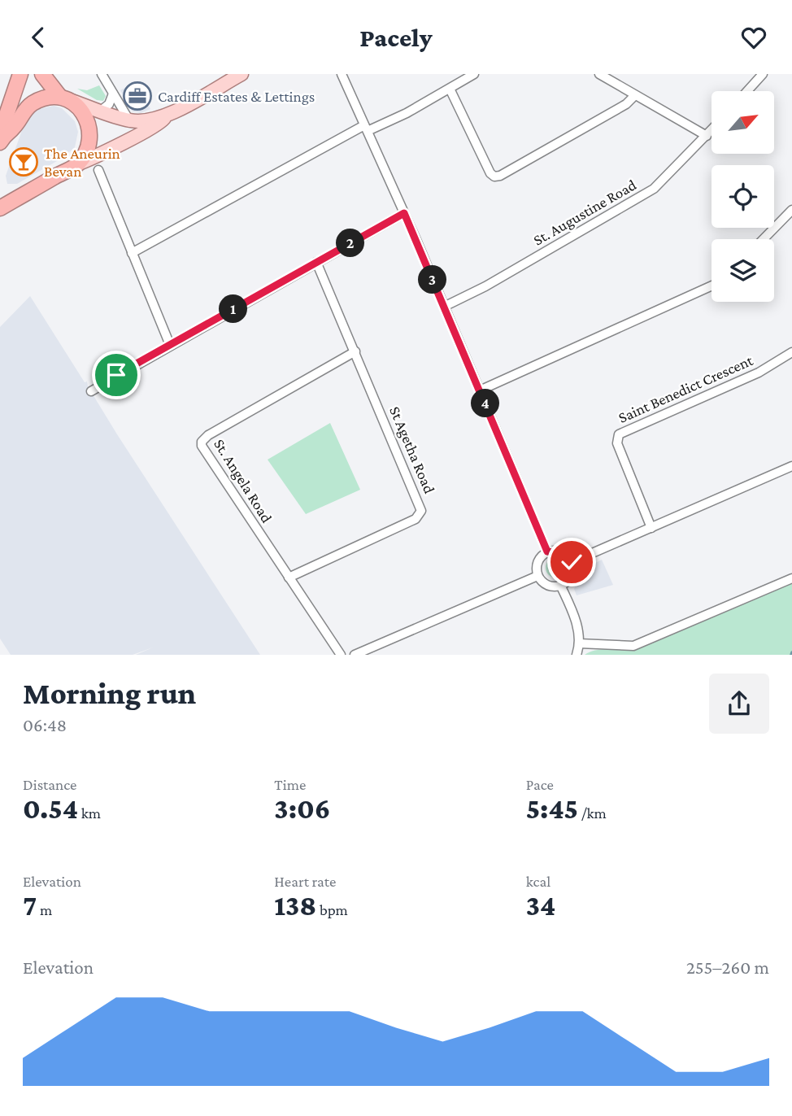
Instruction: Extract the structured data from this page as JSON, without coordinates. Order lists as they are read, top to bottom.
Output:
{
  "streets": {
    "street": [
      "St. Augustine Road",
      "Saint Benedict Crescent",
      "St Agetha Road",
      "St. Angela Road"
    ]
  },
  "crossings": [
    ["St Agetha Road", "St. Angela Road"]
  ],
  "places": {
    "office": ["Cardiff Estates & Lettings"],
    "bar": ["The Aneurin Bevan"]
  },
  "north": "top right",
  "page": {
    "header": "Pacely",
    "pins": [
      "2",
      "3",
      "1",
      "4"
    ],
    "heading": ["Morning run", "06:48"],
    "stats": [
      ["Distance", "0.54 km"],
      ["Time", "3:06"],
      ["Pace", "5:45 /km"],
      ["Elevation", "7 m"],
      ["Heart rate", "138 bpm"],
      ["kcal", "34"]
    ],
    "chart": ["Elevation", "255–260 m"]
  }
}
